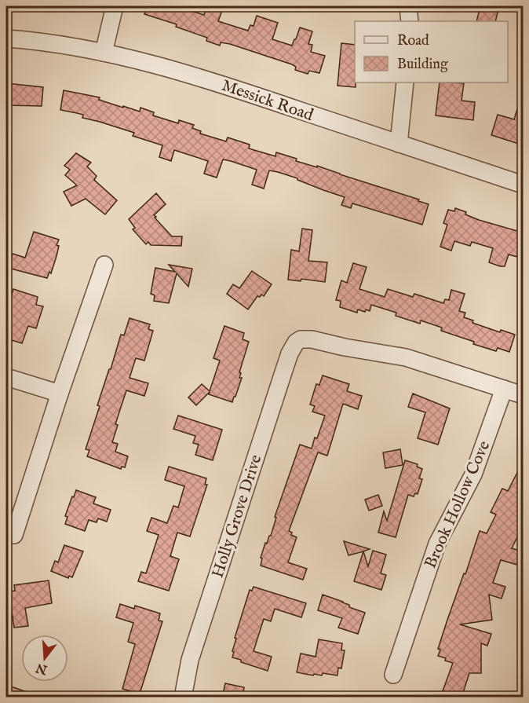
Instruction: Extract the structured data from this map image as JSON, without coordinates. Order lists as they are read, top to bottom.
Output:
{
  "streets": {
    "street": ["Messick Road", "Brook Hollow Cove", "Holly Grove Drive"]
  },
  "crossings": [
    ["Brook Hollow Cove", "Holly Grove Drive"]
  ],
  "legend": ["Road", "Building"],
  "north": "bottom"
}
